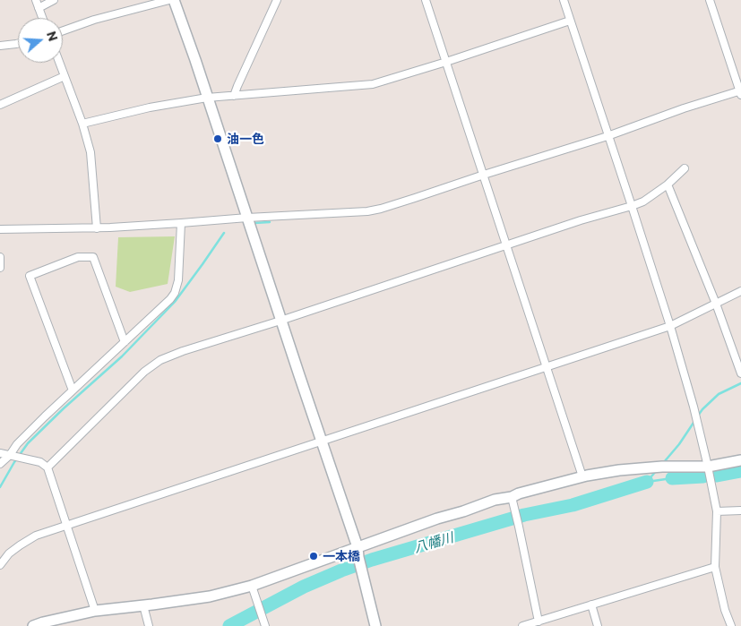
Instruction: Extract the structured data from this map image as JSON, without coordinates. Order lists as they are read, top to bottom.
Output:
{
  "water": ["八幡川"],
  "places": ["油一色", "一本橋"],
  "north": "right"
}
